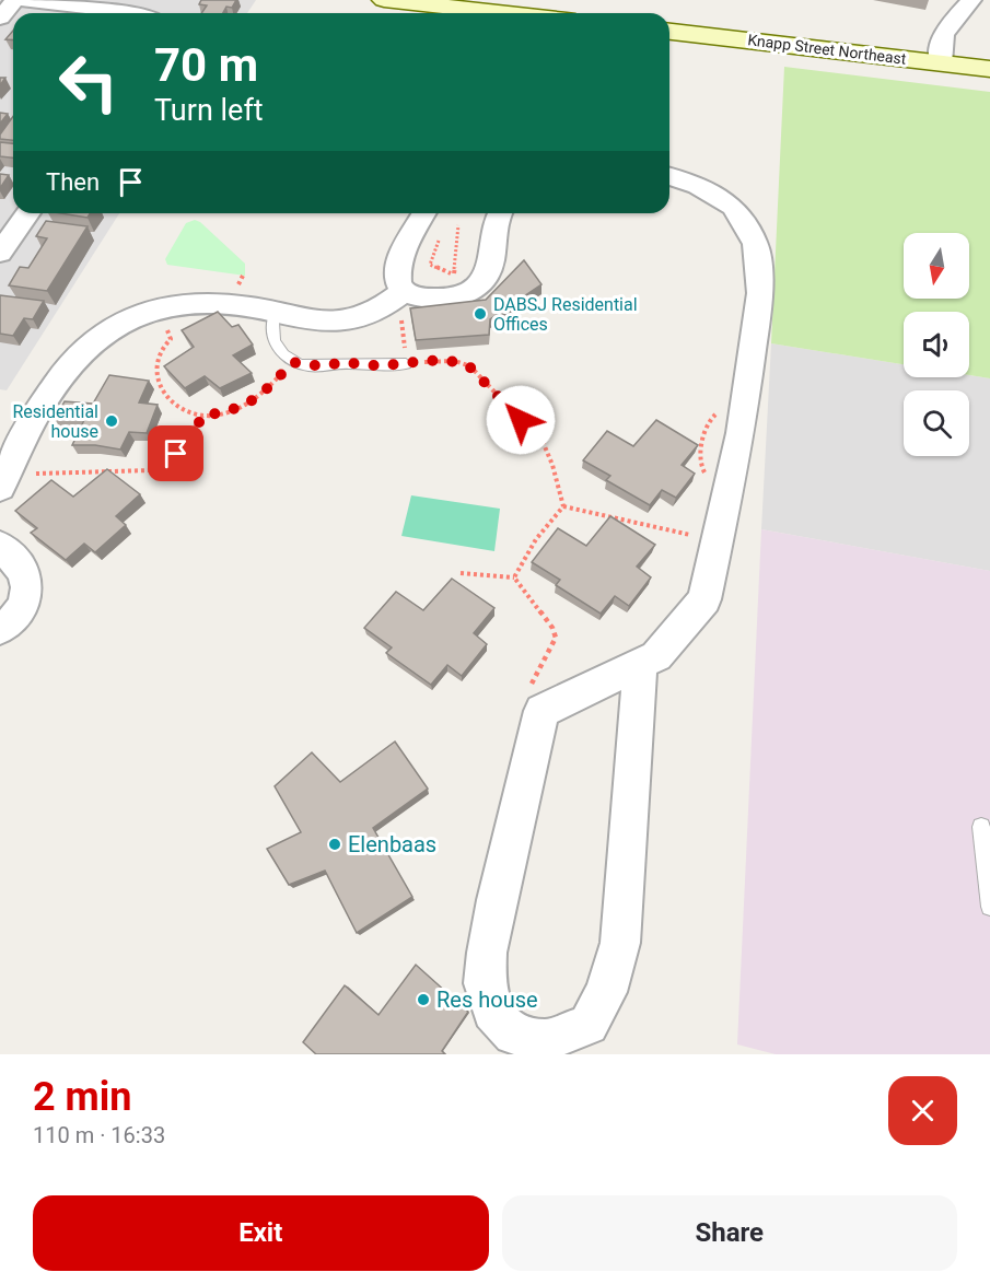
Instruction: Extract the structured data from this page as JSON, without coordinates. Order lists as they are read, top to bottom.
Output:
{
  "streets": {
    "main road": ["Knapp Street Northeast"]
  },
  "places": [
    "DABSJ Residential Offices",
    "Residential house",
    "Elenbaas",
    "Res house"
  ],
  "north": "bottom",
  "page": {
    "turn": ["70 m", "Turn left"],
    "then": "Then",
    "heading": ["2 min", "110 m · 16:33"],
    "buttons": ["Exit", "Share"]
  }
}
